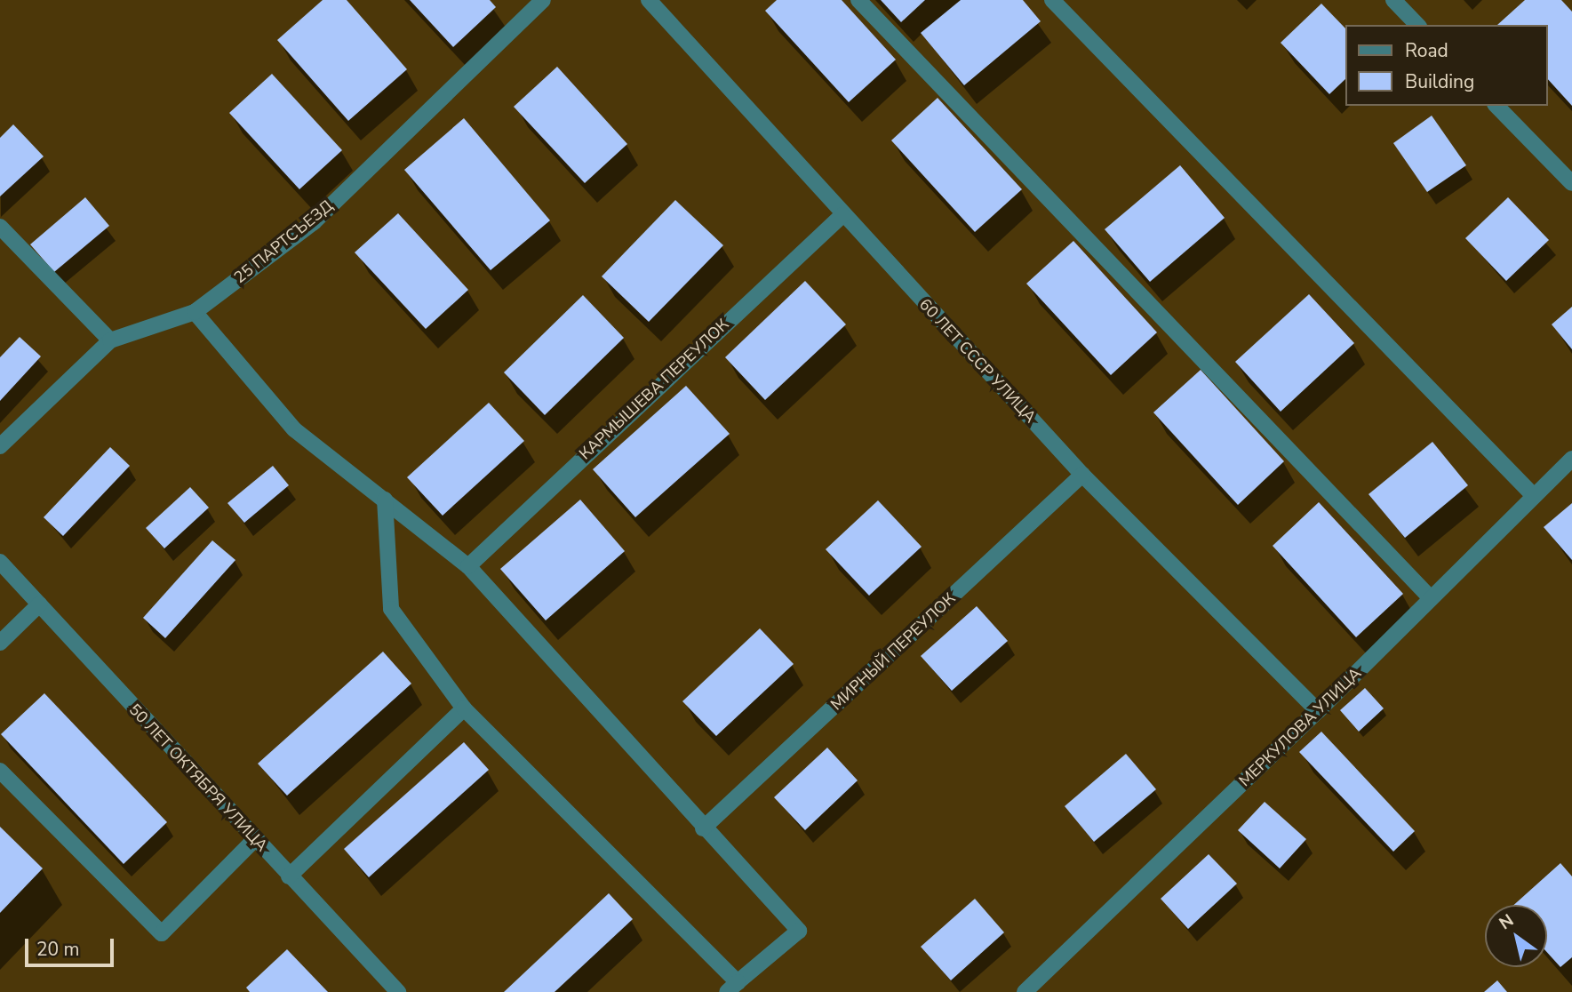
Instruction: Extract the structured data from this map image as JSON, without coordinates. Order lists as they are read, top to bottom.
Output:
{
  "streets": {
    "street": [
      "25 ПАРТСЪЕЗД",
      "60 ЛЕТ СССР УЛИЦА",
      "КАРМЫШЕВА ПЕРЕУЛОК",
      "МИРНЫЙ ПЕРЕУЛОК",
      "МЕРКУЛОВА УЛИЦА",
      "50 ЛЕТ ОКТЯБРЯ УЛИЦА"
    ]
  },
  "crossings": [
    ["60 ЛЕТ СССР УЛИЦА", "КАРМЫШЕВА ПЕРЕУЛОК"],
    ["60 ЛЕТ СССР УЛИЦА", "МИРНЫЙ ПЕРЕУЛОК"],
    ["60 ЛЕТ СССР УЛИЦА", "МЕРКУЛОВА УЛИЦА"]
  ],
  "legend": ["Road", "Building"],
  "scale_bar": "20 m",
  "north": "top left"
}
